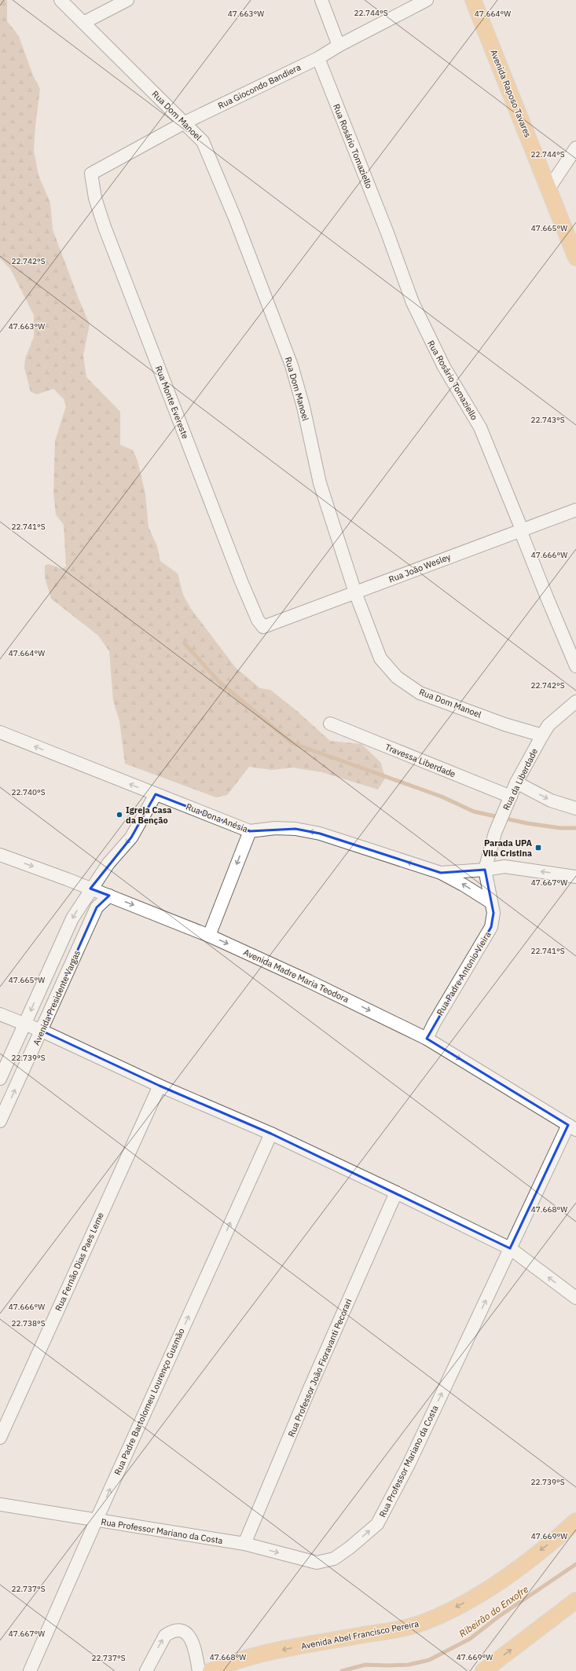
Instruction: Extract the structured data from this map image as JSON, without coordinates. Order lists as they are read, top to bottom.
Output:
{
  "streets": {
    "main road": ["Avenida Raposo Tavares", "Avenida Abel Francisco Pereira"],
    "street": [
      "Rua Giocondo Bandiera",
      "Rua Dom Manoel",
      "Rua Rosário Tomaziello",
      "Rua Monte Evereste",
      "Rua João Wesley",
      "Travessa Liberdade",
      "Rua da Liberdade",
      "Rua Dona Anésia",
      "Rua Padre Antonio Vieira",
      "Avenida Madre Maria Teodora",
      "Avenida Presidente Vargas",
      "Rua Fernão Dias Paes Leme",
      "Rua Professor João Fioravanti Pecorari",
      "Rua Padre Bartolomeu Lourenço Gusmão",
      "Rua Professor Mariano da Costa"
    ]
  },
  "crossings": [
    ["Rua Giocondo Bandiera", "Rua Dom Manoel"],
    ["Rua Giocondo Bandiera", "Rua Rosário Tomaziello"],
    ["Rua Giocondo Bandiera", "Rua Monte Evereste"],
    ["Rua Dom Manoel", "Rua João Wesley"],
    ["Rua Dom Manoel", "Rua da Liberdade"],
    ["Rua Rosário Tomaziello", "Rua João Wesley"],
    ["Rua Monte Evereste", "Rua João Wesley"],
    ["Travessa Liberdade", "Rua da Liberdade"],
    ["Rua da Liberdade", "Rua Dona Anésia"],
    ["Rua da Liberdade", "Rua Padre Antonio Vieira"],
    ["Rua Dona Anésia", "Rua Padre Antonio Vieira"],
    ["Rua Dona Anésia", "Avenida Presidente Vargas"],
    ["Rua Padre Antonio Vieira", "Avenida Madre Maria Teodora"],
    ["Avenida Madre Maria Teodora", "Avenida Presidente Vargas"],
    ["Avenida Madre Maria Teodora", "Rua Professor Mariano da Costa"],
    ["Rua Professor João Fioravanti Pecorari", "Rua Professor Mariano da Costa"],
    ["Rua Padre Bartolomeu Lourenço Gusmão", "Rua Professor Mariano da Costa"]
  ],
  "one_way": [
    "Rua Dona Anésia",
    "Avenida Madre Maria Teodora",
    "Rua Padre Bartolomeu Lourenço Gusmão",
    "Rua Professor Mariano da Costa",
    "Avenida Abel Francisco Pereira"
  ],
  "water": ["Ribeirão do Enxofre"],
  "places": {
    "other": ["Igreja Casa da Benção"],
    "transit": ["Parada UPA Vila Cristina"]
  },
  "coordinates": [
    "22.744°S",
    "47.663°W",
    "47.664°W",
    "47.665°W",
    "22.742°S",
    "22.743°S",
    "22.741°S",
    "47.666°W",
    "22.740°S",
    "47.667°W",
    "22.739°S",
    "47.668°W",
    "22.738°S",
    "47.669°W",
    "22.737°S"
  ]
}
